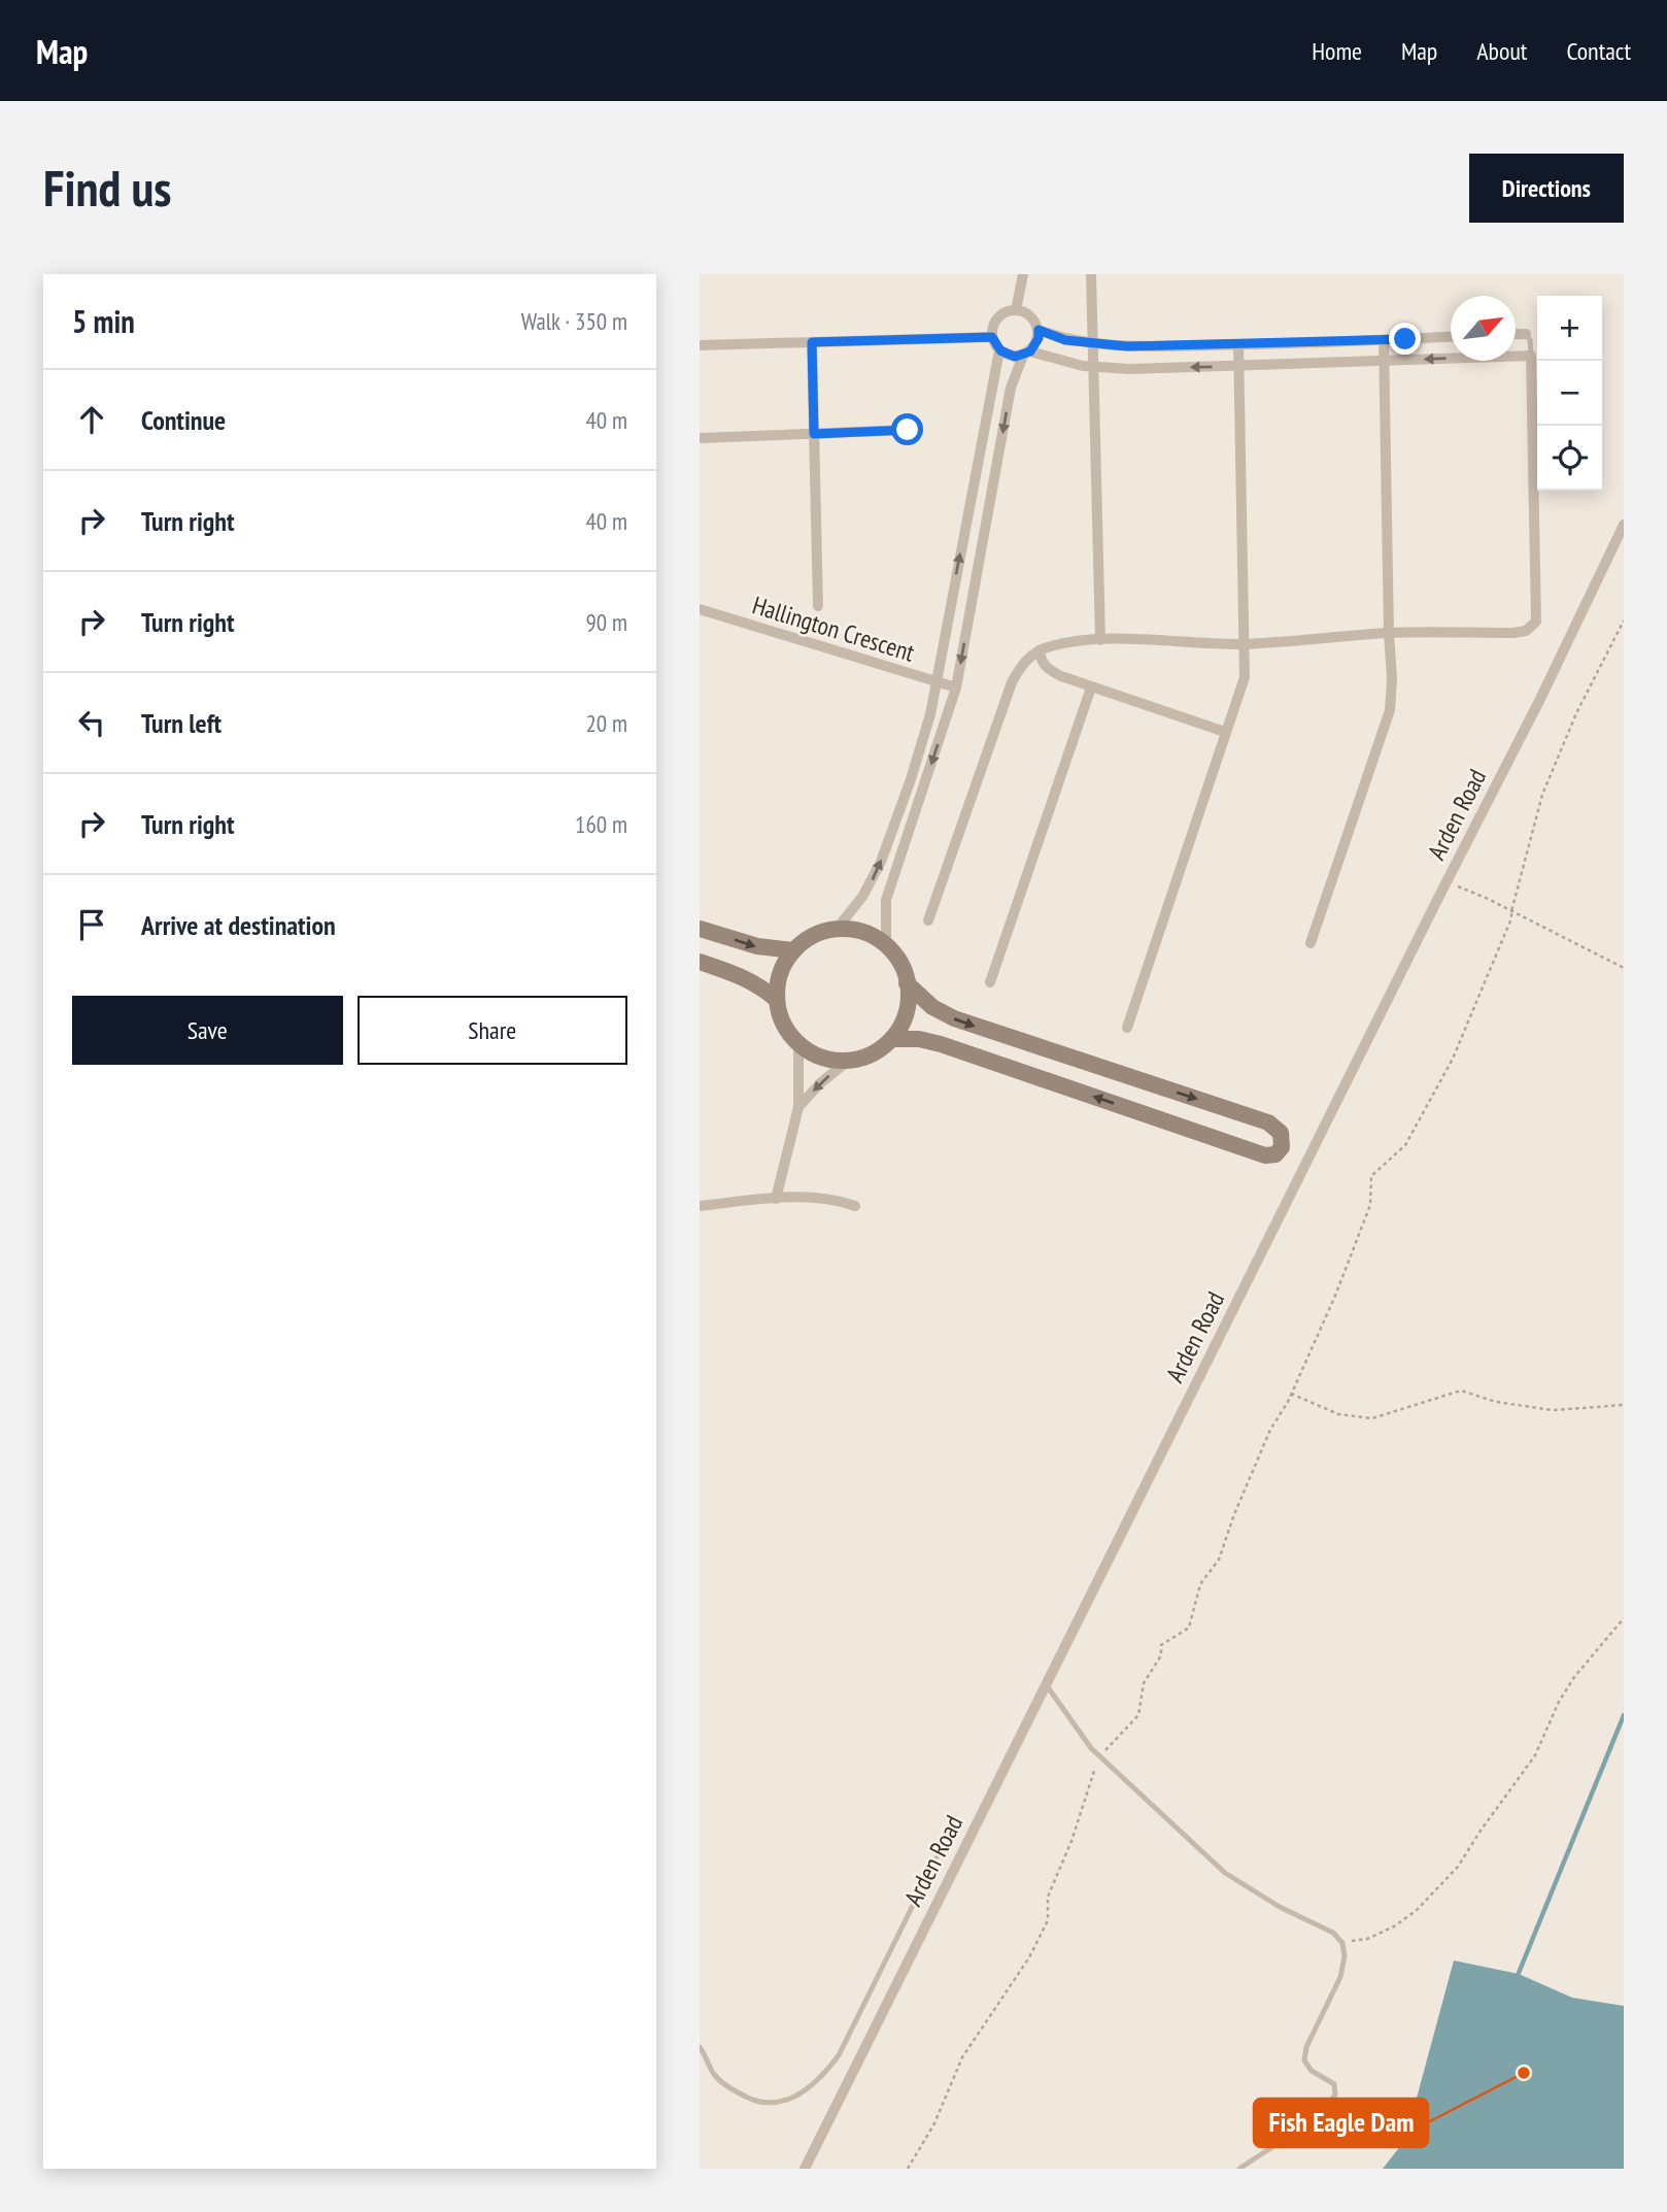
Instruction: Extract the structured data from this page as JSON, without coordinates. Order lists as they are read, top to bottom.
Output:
{
  "streets": {
    "street": ["Hallington Crescent", "Arden Road"]
  },
  "places": ["Fish Eagle Dam"],
  "north": "top right",
  "page": {
    "header": "Map",
    "nav": [
      "Home",
      "Map",
      "About",
      "Contact"
    ],
    "buttons": [
      "Directions",
      ["Save", "Share"]
    ],
    "title": "Find us",
    "heading": ["5 min", "Walk · 350 m"],
    "map_buttons": ["+", "−"],
    "list": [
      ["Continue", "40 m"],
      ["Turn right", "40 m"],
      ["Turn right", "90 m"],
      ["Turn left", "20 m"],
      ["Turn right", "160 m"],
      "Arrive at destination"
    ]
  }
}
